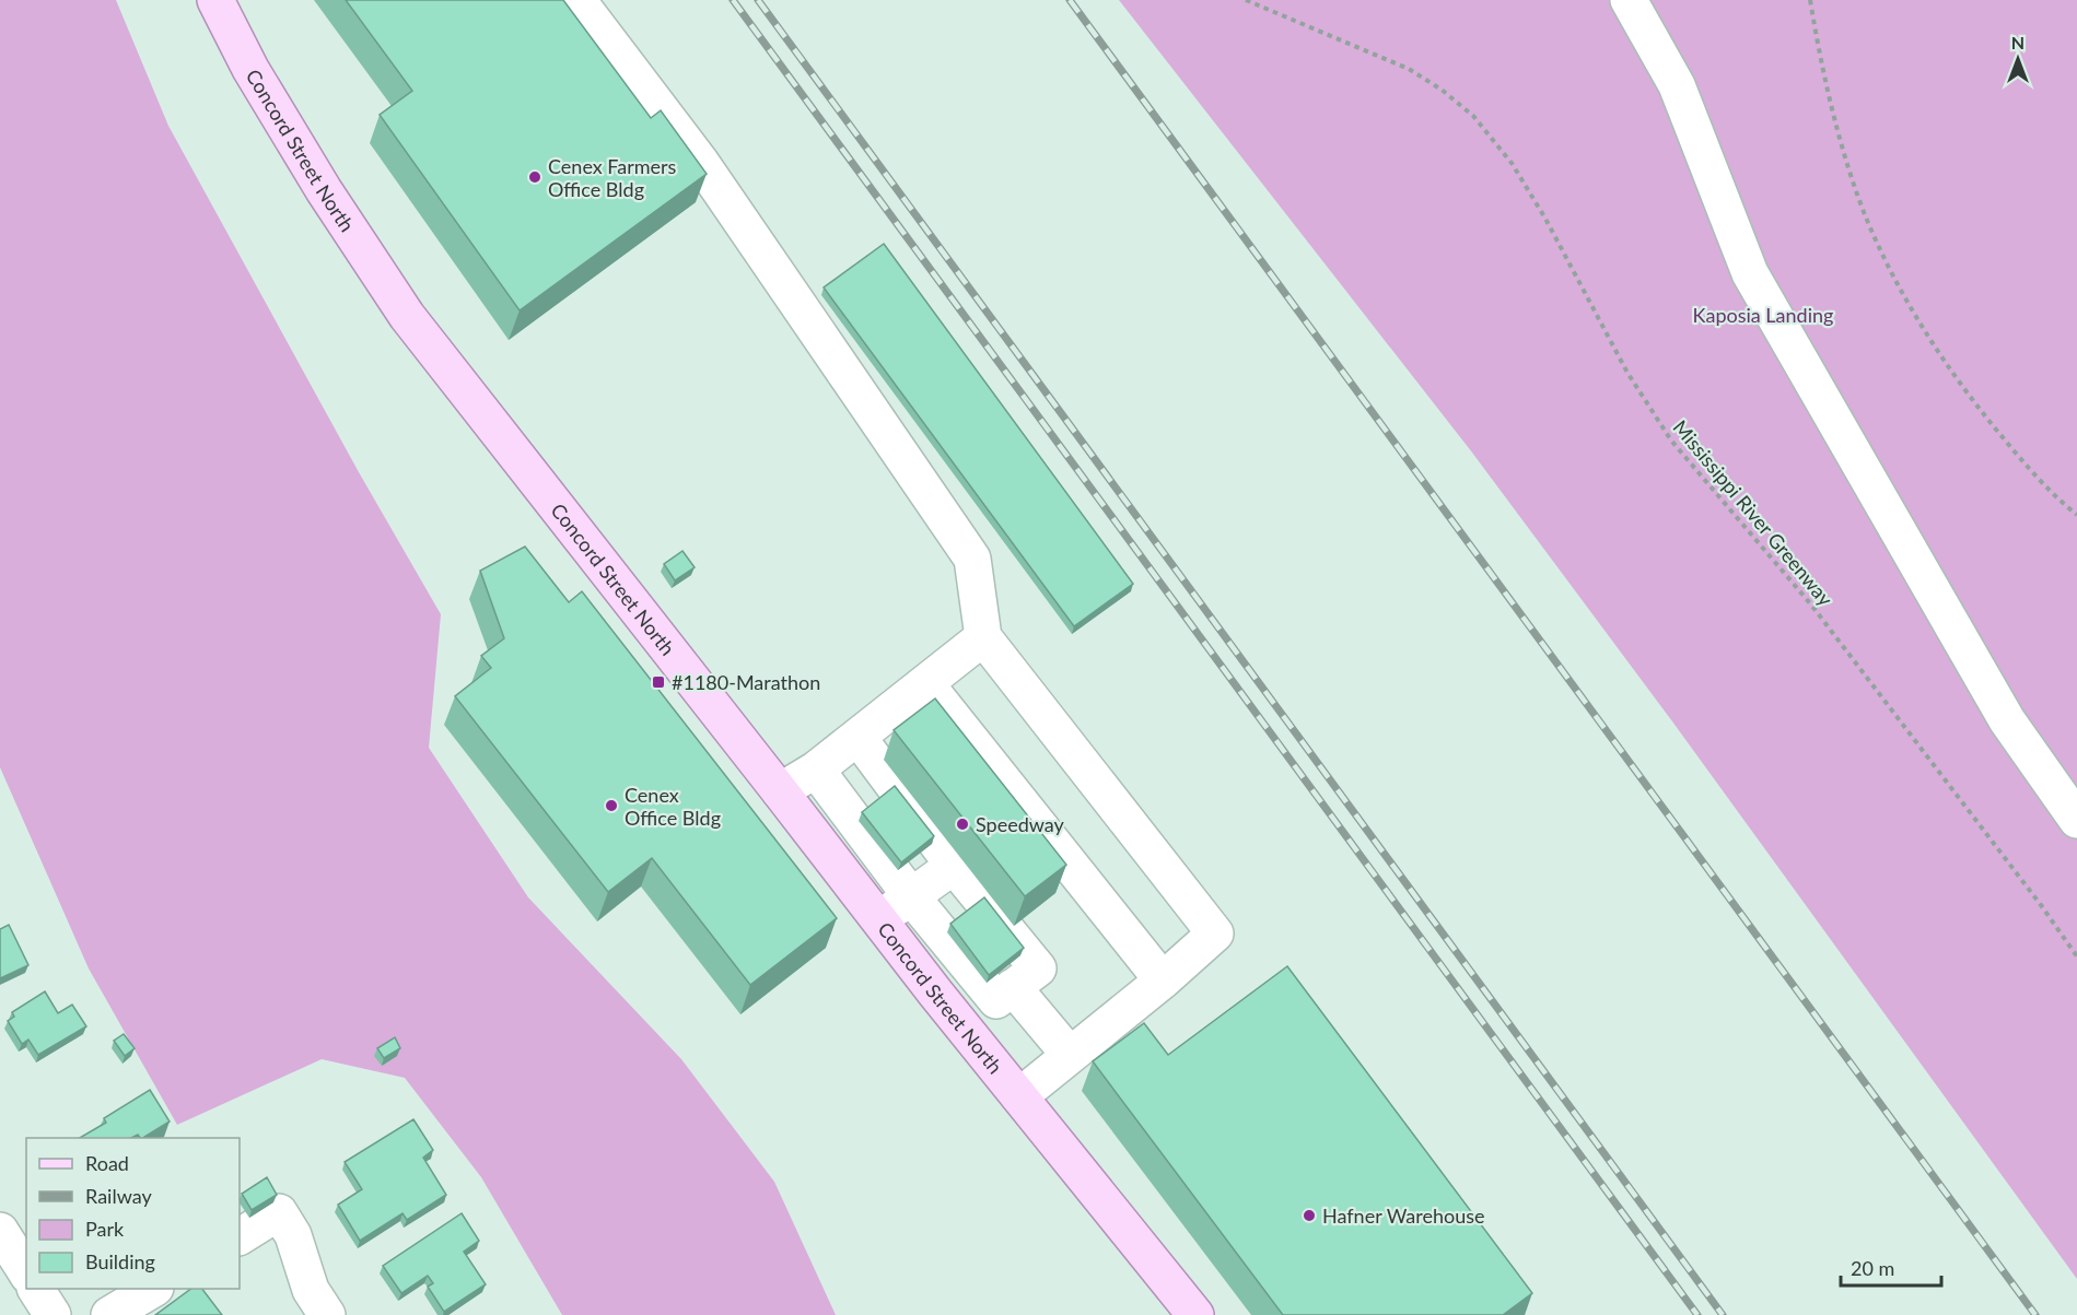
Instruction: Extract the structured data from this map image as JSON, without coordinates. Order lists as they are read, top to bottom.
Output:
{
  "streets": {
    "main road": ["Concord Street North"],
    "path": ["Mississippi River Greenway"]
  },
  "parks": ["Kaposia Landing"],
  "places": {
    "other": [
      "Cenex Farmers Office Bldg",
      "Cenex Office Bldg",
      "Speedway",
      "Hafner Warehouse"
    ],
    "transit": ["#1180-Marathon"]
  },
  "legend": [
    "Road",
    "Railway",
    "Park",
    "Building"
  ],
  "scale_bar": "20 m",
  "north": "top"
}
